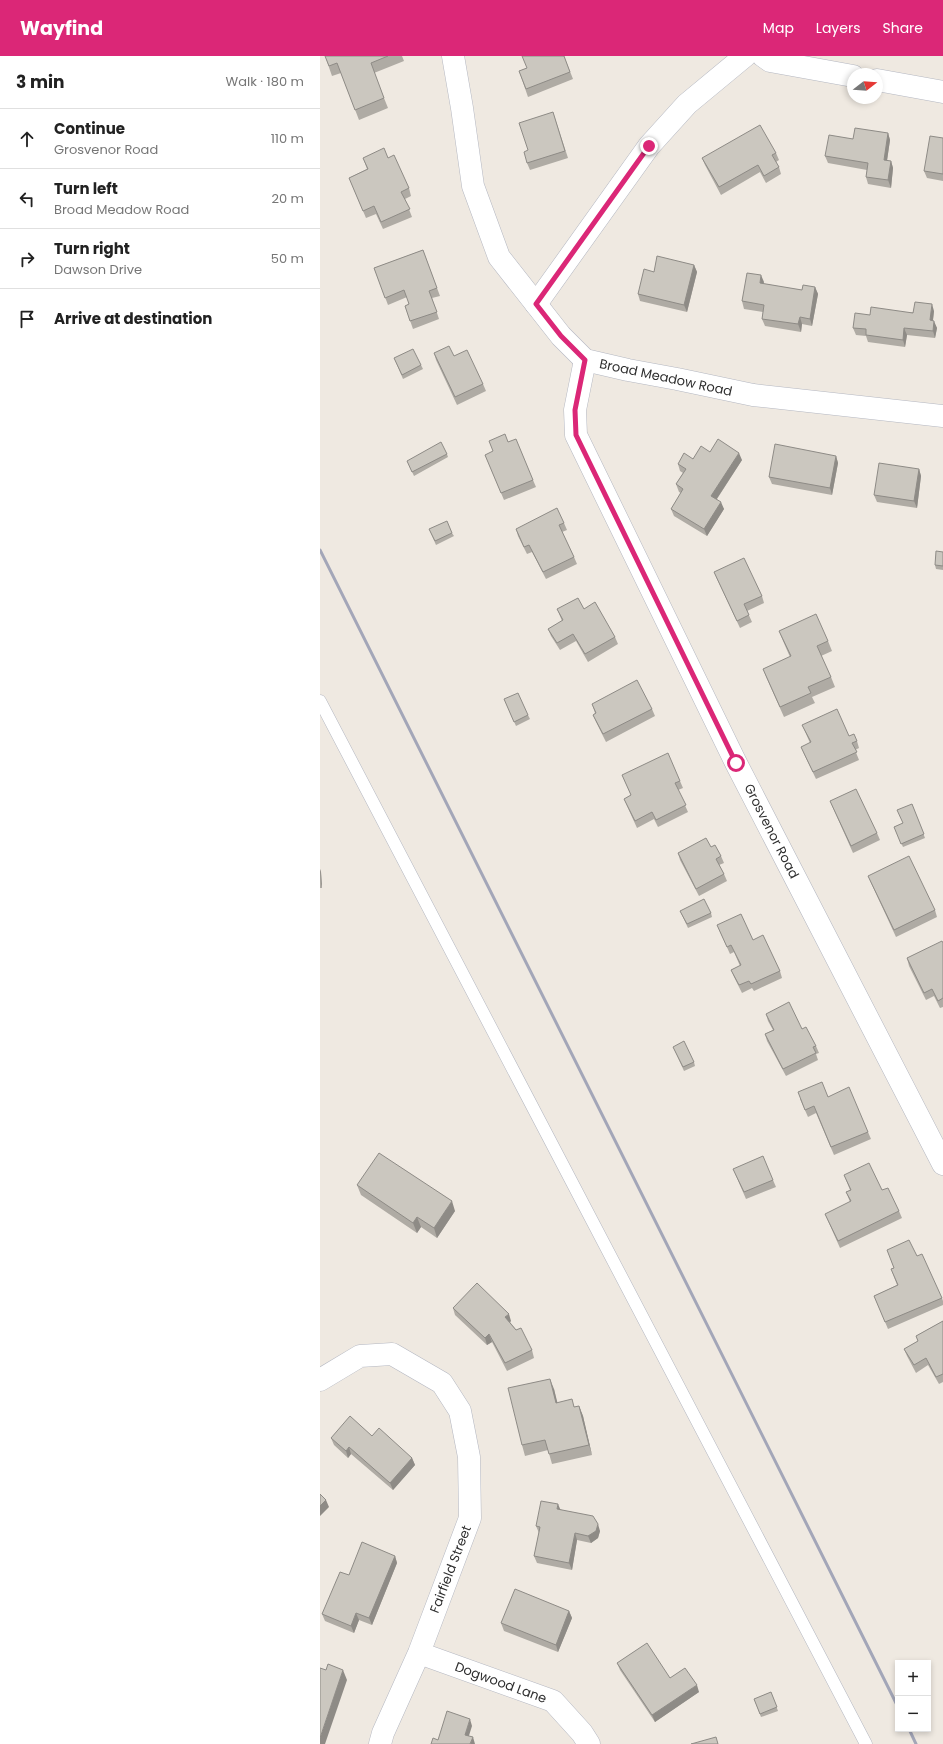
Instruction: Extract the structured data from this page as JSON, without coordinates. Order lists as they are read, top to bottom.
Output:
{
  "streets": {
    "street": [
      "Broad Meadow Road",
      "Grosvenor Road",
      "Fairfield Street",
      "Dogwood Lane"
    ]
  },
  "crossings": [
    ["Broad Meadow Road", "Grosvenor Road"],
    ["Fairfield Street", "Dogwood Lane"]
  ],
  "north": "right",
  "page": {
    "header": "Wayfind",
    "nav": ["Map", "Layers", "Share"],
    "heading": ["3 min", "Walk · 180 m"],
    "list": [
      ["Continue", "Grosvenor Road", "110 m"],
      ["Turn left", "Broad Meadow Road", "20 m"],
      ["Turn right", "Dawson Drive", "50 m"],
      "Arrive at destination"
    ],
    "map_buttons": ["+", "−"]
  }
}
